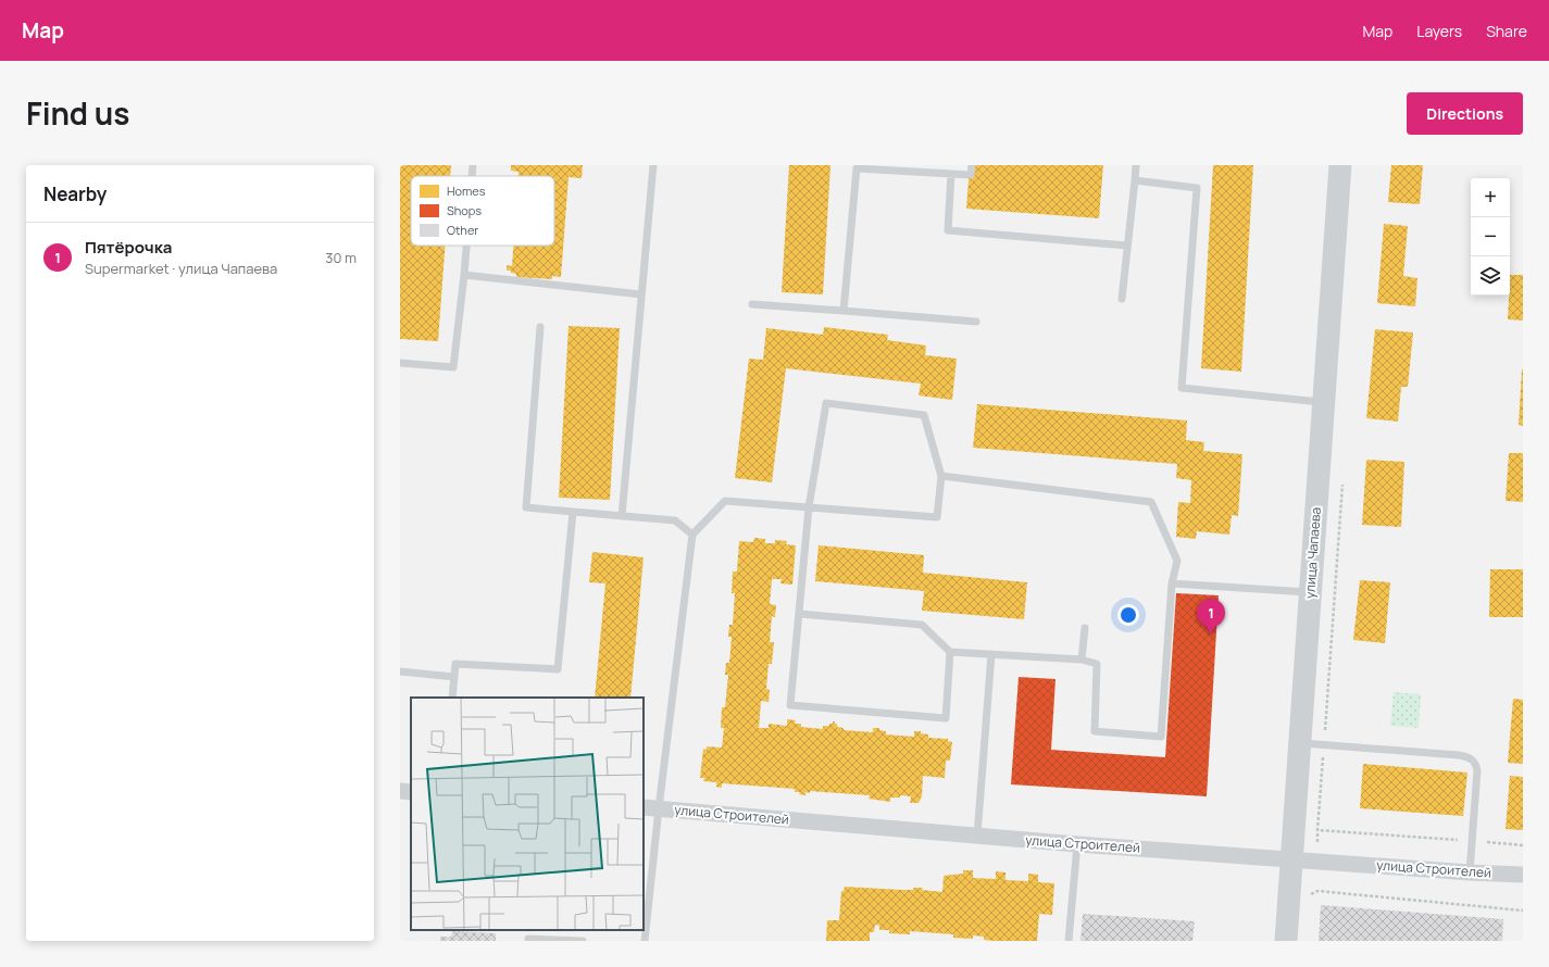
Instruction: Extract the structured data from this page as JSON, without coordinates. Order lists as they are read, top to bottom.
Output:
{
  "streets": {
    "main road": ["улица Чапаева"],
    "street": ["улица Строителей"]
  },
  "crossings": [
    ["улица Чапаева", "улица Строителей"]
  ],
  "legend": ["Homes", "Shops", "Other"],
  "page": {
    "header": "Map",
    "nav": ["Map", "Layers", "Share"],
    "title": "Find us",
    "buttons": "Directions",
    "heading": "Nearby",
    "map_buttons": ["+", "−"],
    "list": [
      {
        "mark": "1",
        "name": "Пятёрочка",
        "note": "Supermarket · улица Чапаева",
        "value": "30 m"
      }
    ],
    "pins": "1"
  }
}
